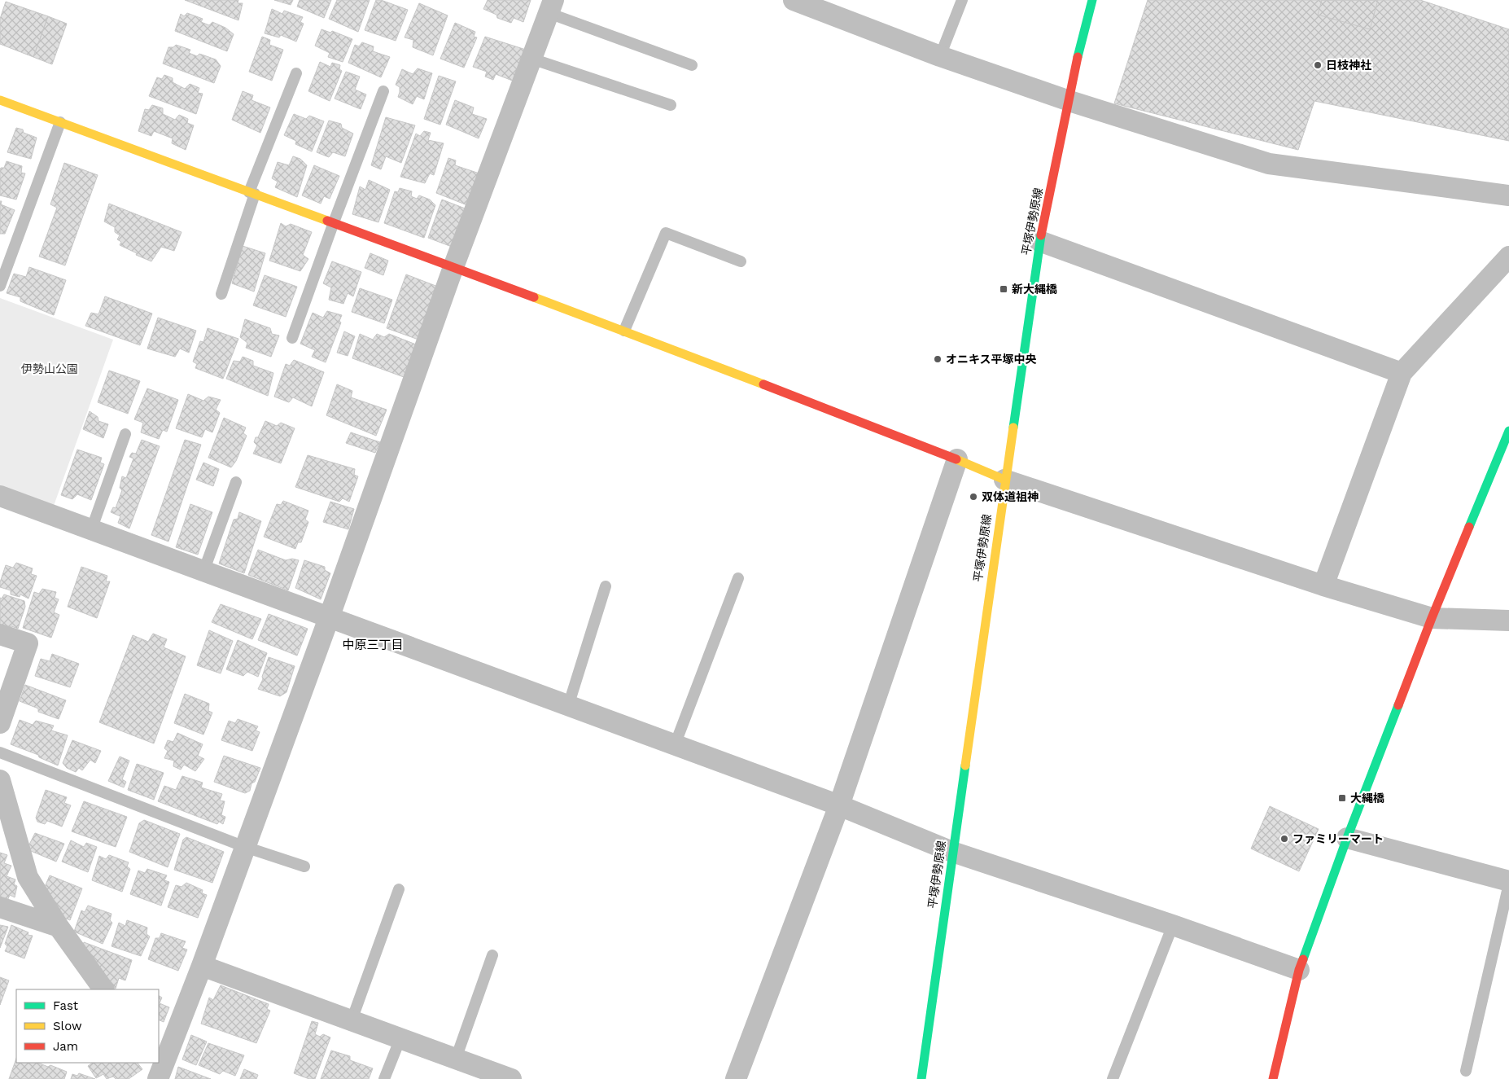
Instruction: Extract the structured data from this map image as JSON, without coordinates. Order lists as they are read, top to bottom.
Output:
{
  "streets": {
    "street": ["平塚伊勢原線"]
  },
  "districts": ["中原三丁目"],
  "parks": ["伊勢山公園"],
  "places": {
    "other": [
      "日枝神社",
      "オニキス平塚中央",
      "双体道祖神",
      "ファミリーマート"
    ],
    "transit": ["新大縄橋", "大縄橋"]
  },
  "legend": ["Fast", "Slow", "Jam"]
}
